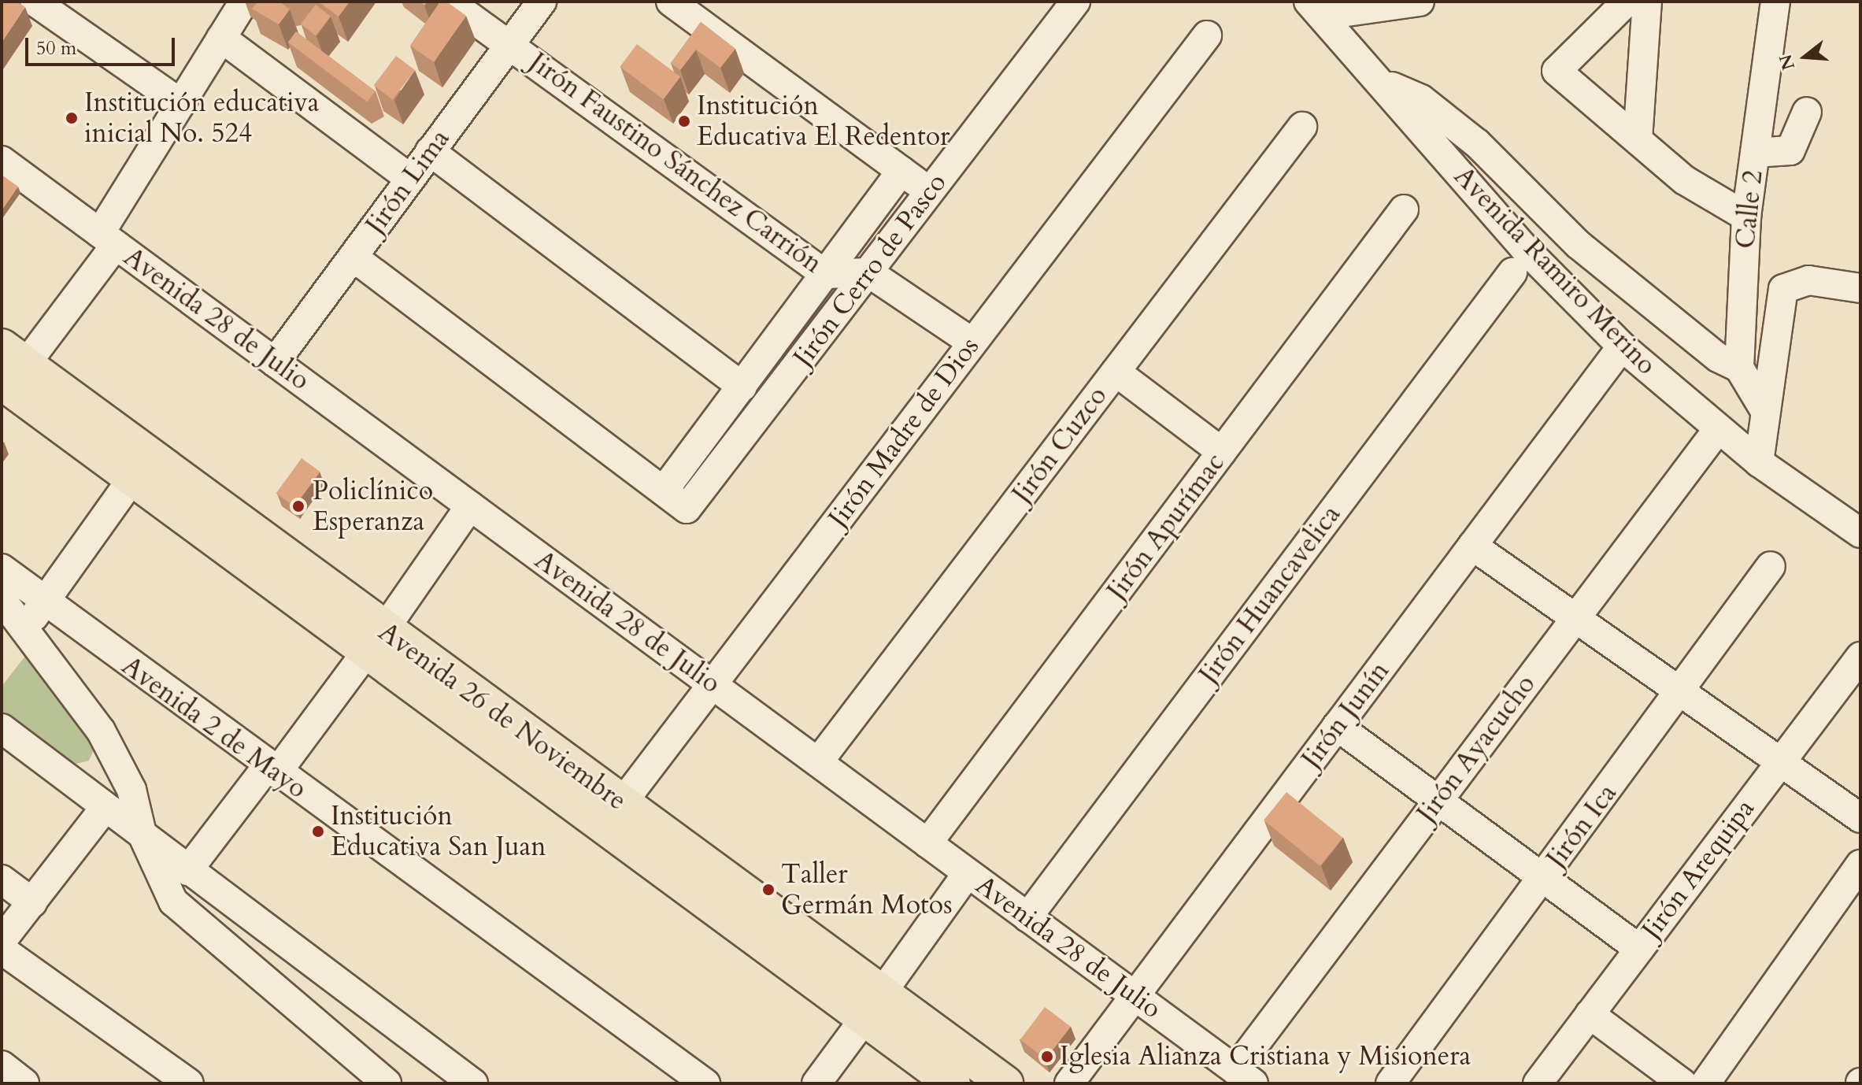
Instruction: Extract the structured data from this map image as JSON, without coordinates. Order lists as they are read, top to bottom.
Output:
{
  "streets": {
    "main road": ["Avenida 26 de Noviembre"],
    "street": [
      "Jirón Faustino Sánchez Carrión",
      "Jirón Lima",
      "Calle 2",
      "Jirón Cerro de Pasco",
      "Avenida Ramiro Merino",
      "Avenida 28 de Julio",
      "Jirón Madre de Dios",
      "Jirón Cuzco",
      "Jirón Apurímac",
      "Jirón Huancavelica",
      "Jirón Junín",
      "Avenida 2 de Mayo",
      "Jirón Ayacucho",
      "Jirón Ica",
      "Jirón Arequipa"
    ]
  },
  "crossings": [
    ["Jirón Faustino Sánchez Carrión", "Jirón Lima"],
    ["Jirón Faustino Sánchez Carrión", "Jirón Cerro de Pasco"],
    ["Jirón Lima", "Avenida 28 de Julio"],
    ["Avenida Ramiro Merino", "Jirón Junín"],
    ["Avenida Ramiro Merino", "Jirón Ayacucho"],
    ["Avenida 28 de Julio", "Jirón Madre de Dios"],
    ["Avenida 28 de Julio", "Jirón Cuzco"],
    ["Avenida 28 de Julio", "Jirón Apurímac"],
    ["Avenida 28 de Julio", "Jirón Huancavelica"],
    ["Avenida 28 de Julio", "Jirón Junín"],
    ["Avenida 28 de Julio", "Jirón Ayacucho"],
    ["Jirón Madre de Dios", "Avenida 26 de Noviembre"]
  ],
  "places": [
    "Institución educativa inicial No. 524",
    "Institución Educativa El Redentor",
    "Policlínico Esperanza",
    "Institución Educativa San Juan",
    "Taller Germán Motos",
    "Iglesia Alianza Cristiana y Misionera"
  ],
  "scale_bar": "50 m",
  "north": "left"
}
